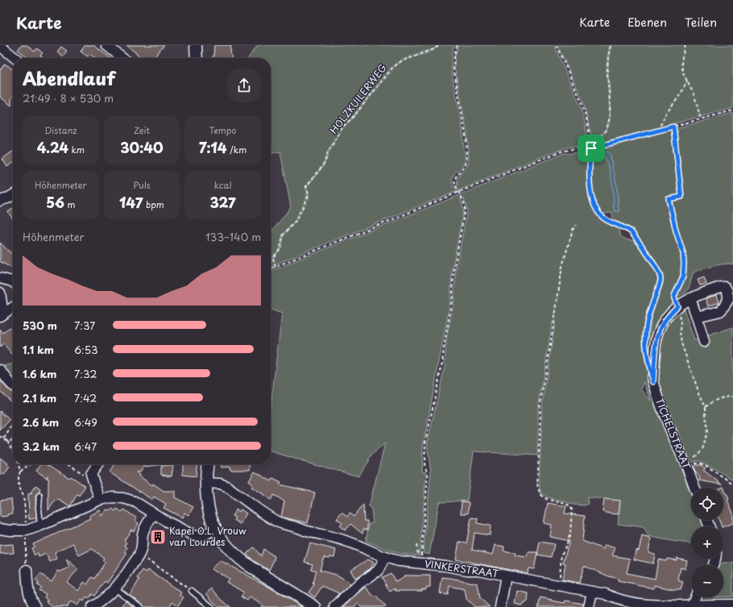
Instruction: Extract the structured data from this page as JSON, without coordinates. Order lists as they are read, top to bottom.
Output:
{
  "streets": {
    "street": ["TICHELSTRAAT", "VINKERSTRAAT"],
    "path": ["HOLZKUILERWEG"]
  },
  "places": {
    "building": ["Kapel O.L. Vrouw van Lourdes"]
  },
  "page": {
    "header": "Karte",
    "nav": ["Karte", "Ebenen", "Teilen"],
    "heading": ["Abendlauf", "21:49 · 8 × 530 m"],
    "stats": [
      ["Distanz", "4.24 km"],
      ["Zeit", "30:40"],
      ["Tempo", "7:14 /km"],
      ["Höhenmeter", "56 m"],
      ["Puls", "147 bpm"],
      ["kcal", "327"]
    ],
    "chart": ["Höhenmeter", "133–140 m"],
    "list": [
      {
        "name": "530 m",
        "note": "7:37"
      },
      {
        "name": "1.1 km",
        "note": "6:53"
      },
      {
        "name": "1.6 km",
        "note": "7:32"
      },
      {
        "name": "2.1 km",
        "note": "7:42"
      },
      {
        "name": "2.6 km",
        "note": "6:49"
      },
      {
        "name": "3.2 km",
        "note": "6:47"
      }
    ],
    "map_buttons": ["+", "−"]
  }
}
